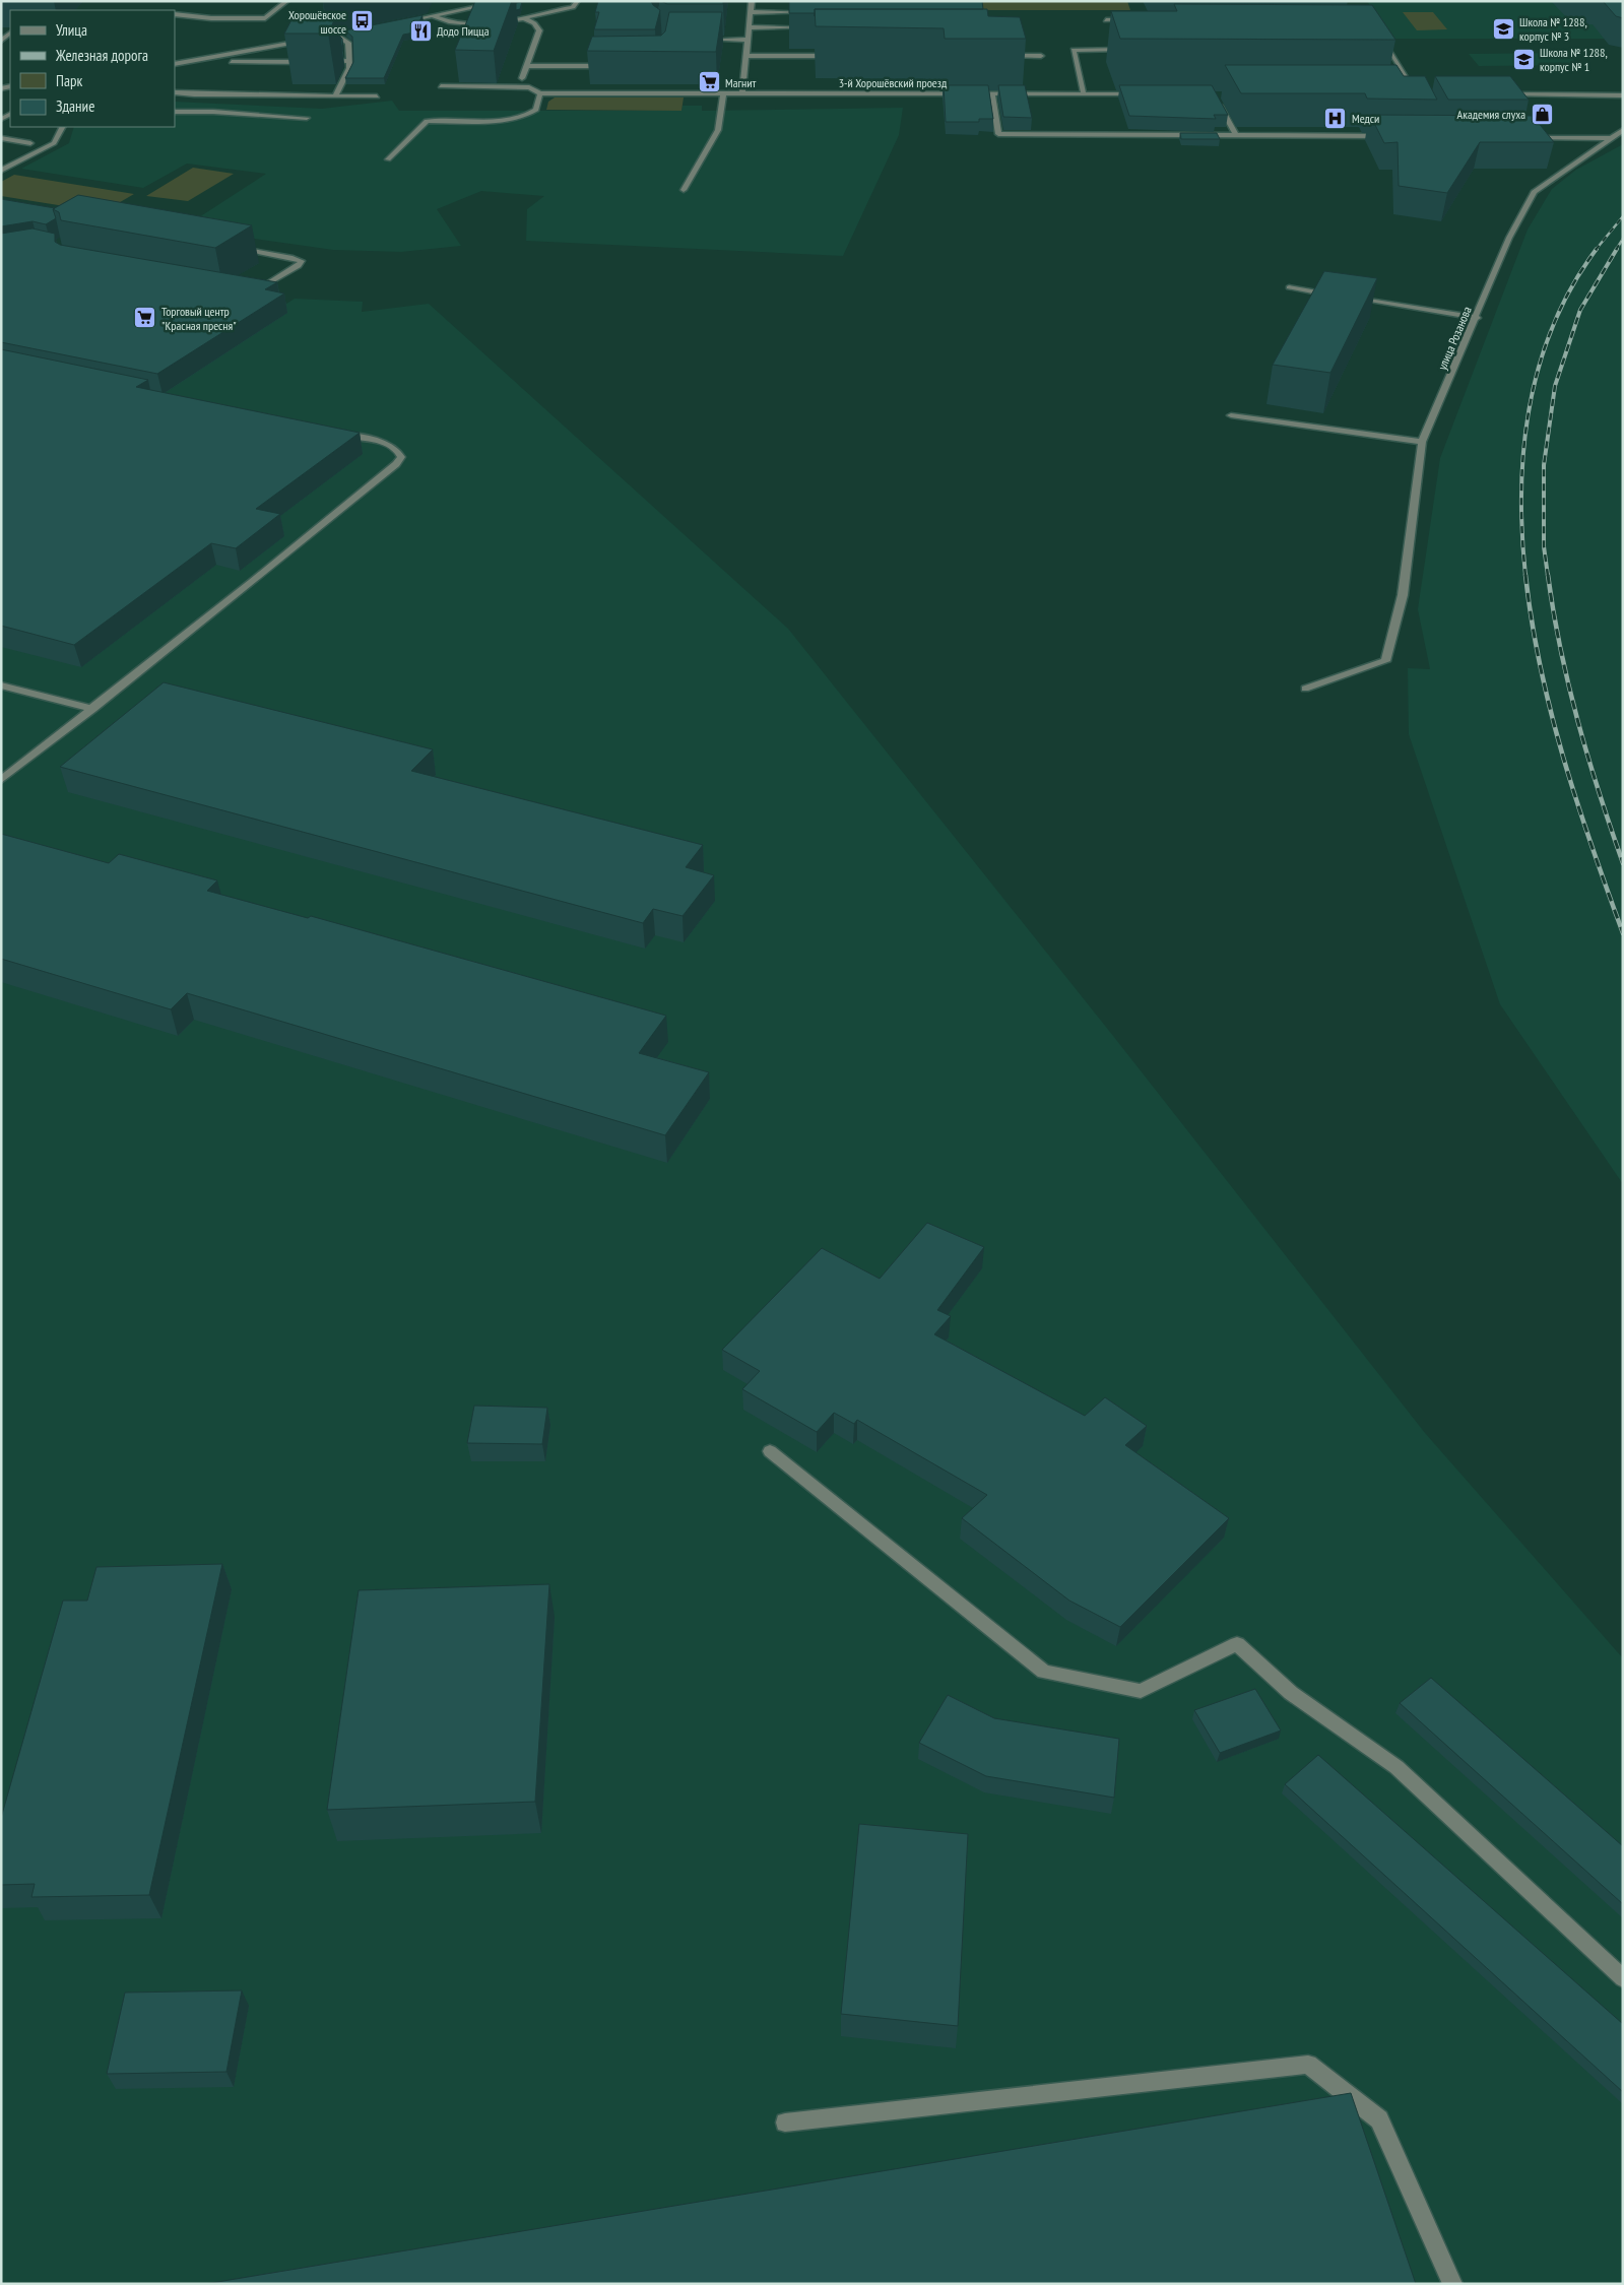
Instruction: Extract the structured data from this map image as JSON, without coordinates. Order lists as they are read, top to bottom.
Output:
{
  "streets": {
    "street": ["3-й Хорошёвский проезд", "улица Розанова"]
  },
  "places": {
    "bus stop": ["Хорошёвское шоссе"],
    "school or university": ["Школа № 1288, корпус № 3", "Школа № 1288, корпус № 1"],
    "restaurant": ["Додо Пицца"],
    "supermarket": ["Магнит", "Торговый центр \"Красная пресня\""],
    "shop": ["Академия слуха"],
    "hospital": ["Медси"]
  },
  "legend": [
    "Улица",
    "Железная дорога",
    "Парк",
    "Здание"
  ]
}
